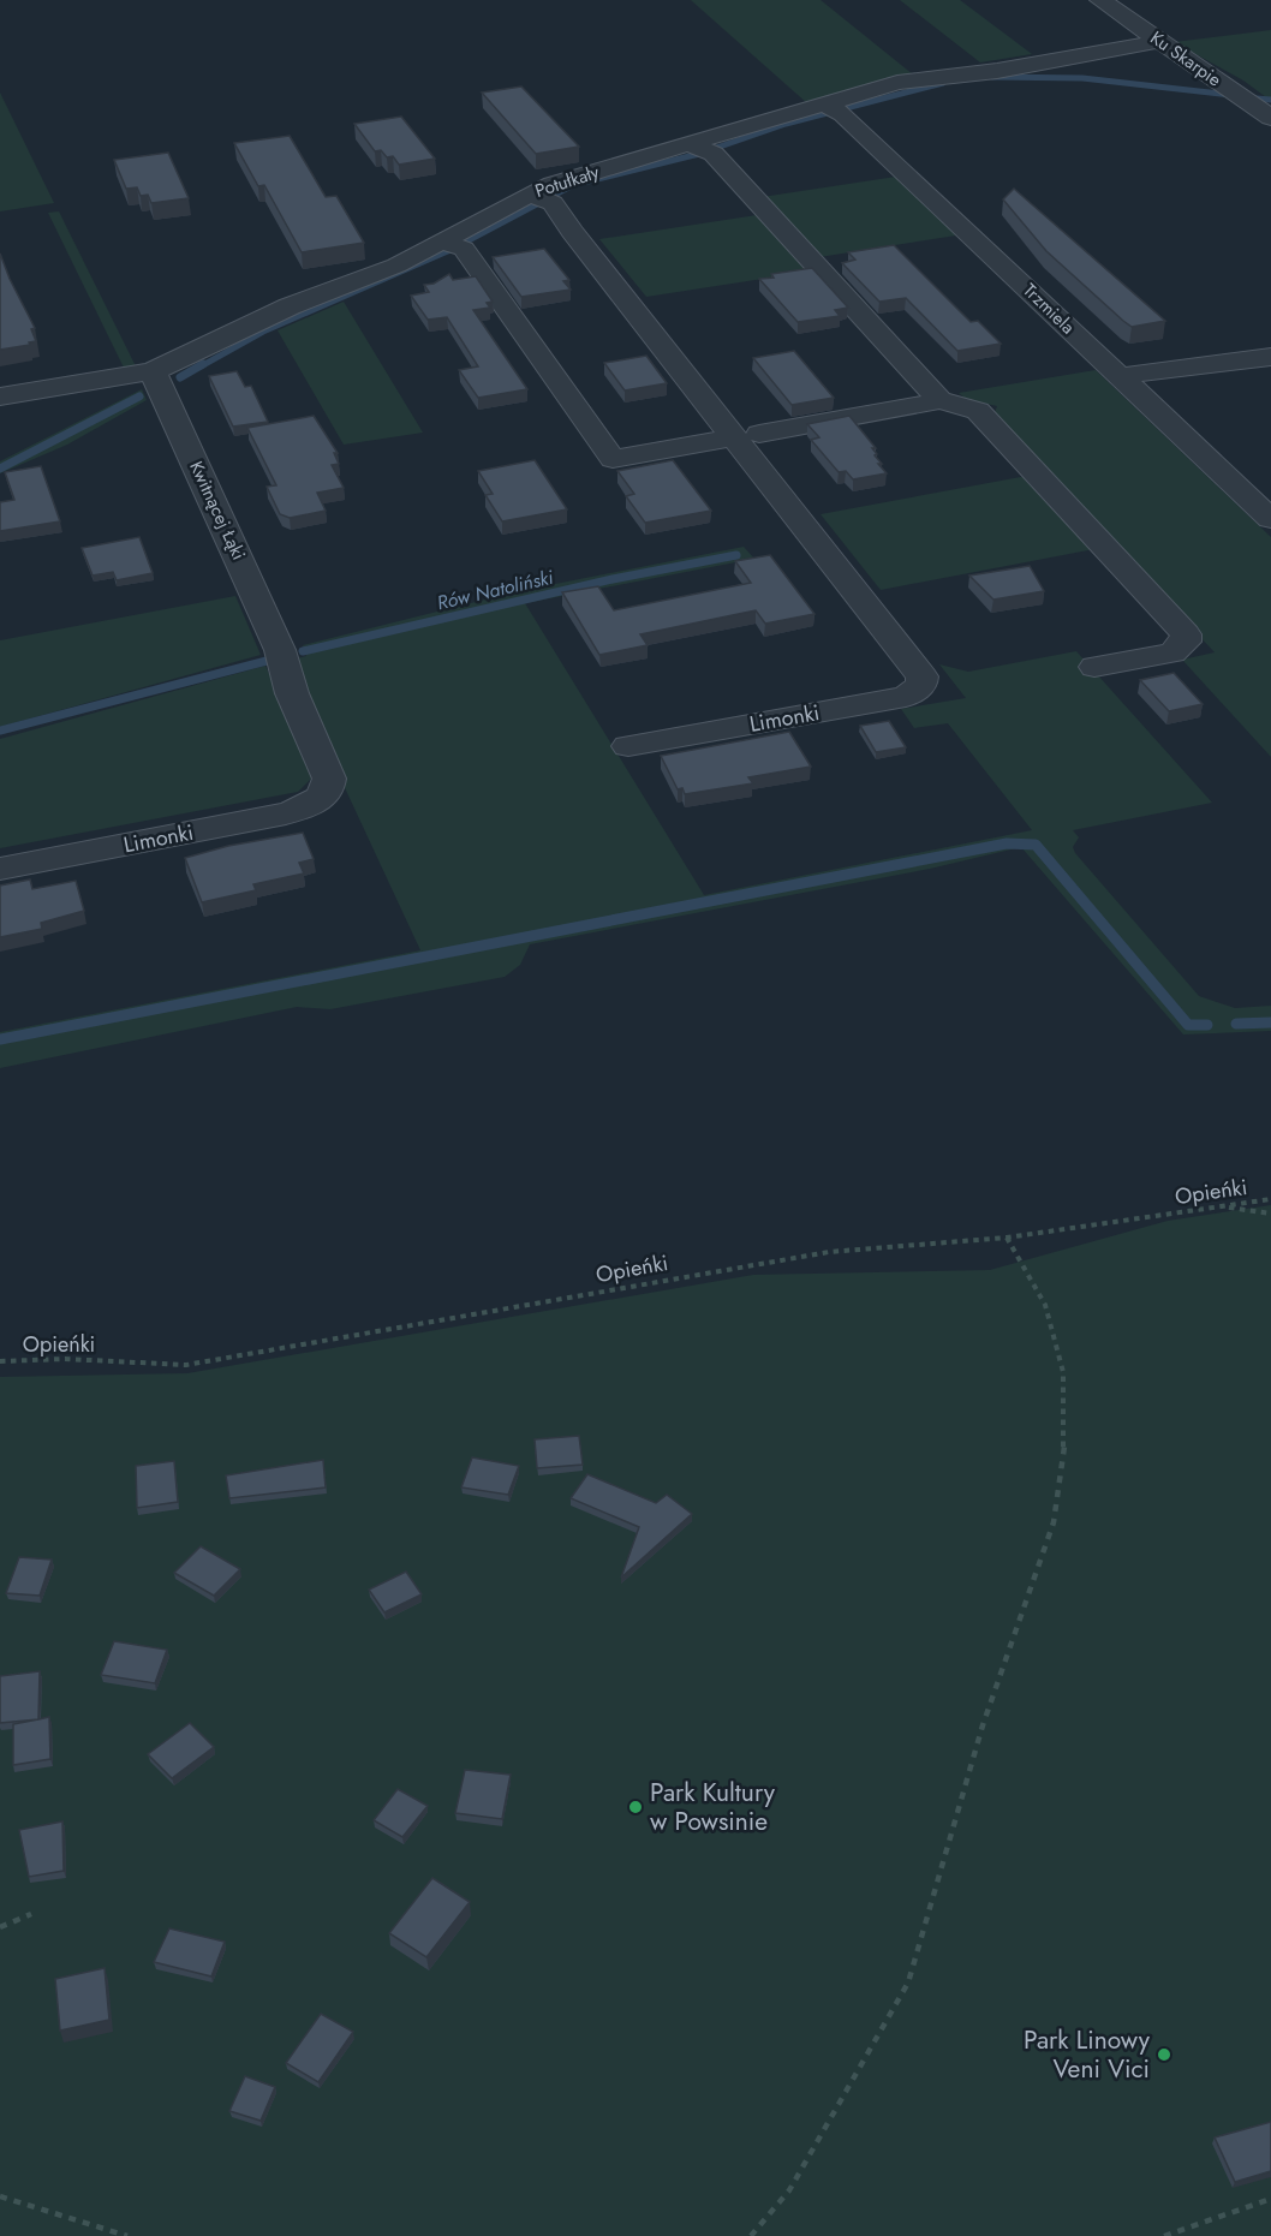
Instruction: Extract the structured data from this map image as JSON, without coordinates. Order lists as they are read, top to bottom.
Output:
{
  "streets": {
    "street": [
      "Ku Skarpie",
      "Potułkały",
      "Trzmiela",
      "Kwitnącej Łąki",
      "Limonki"
    ],
    "path": ["Opieńki"]
  },
  "crossings": [
    ["Ku Skarpie", "Potułkały"],
    ["Potułkały", "Trzmiela"],
    ["Potułkały", "Kwitnącej Łąki"],
    ["Kwitnącej Łąki", "Limonki"]
  ],
  "water": ["Rów Natoliński"],
  "places": ["Park Kultury w Powsinie", "Park Linowy Veni Vici"]
}
